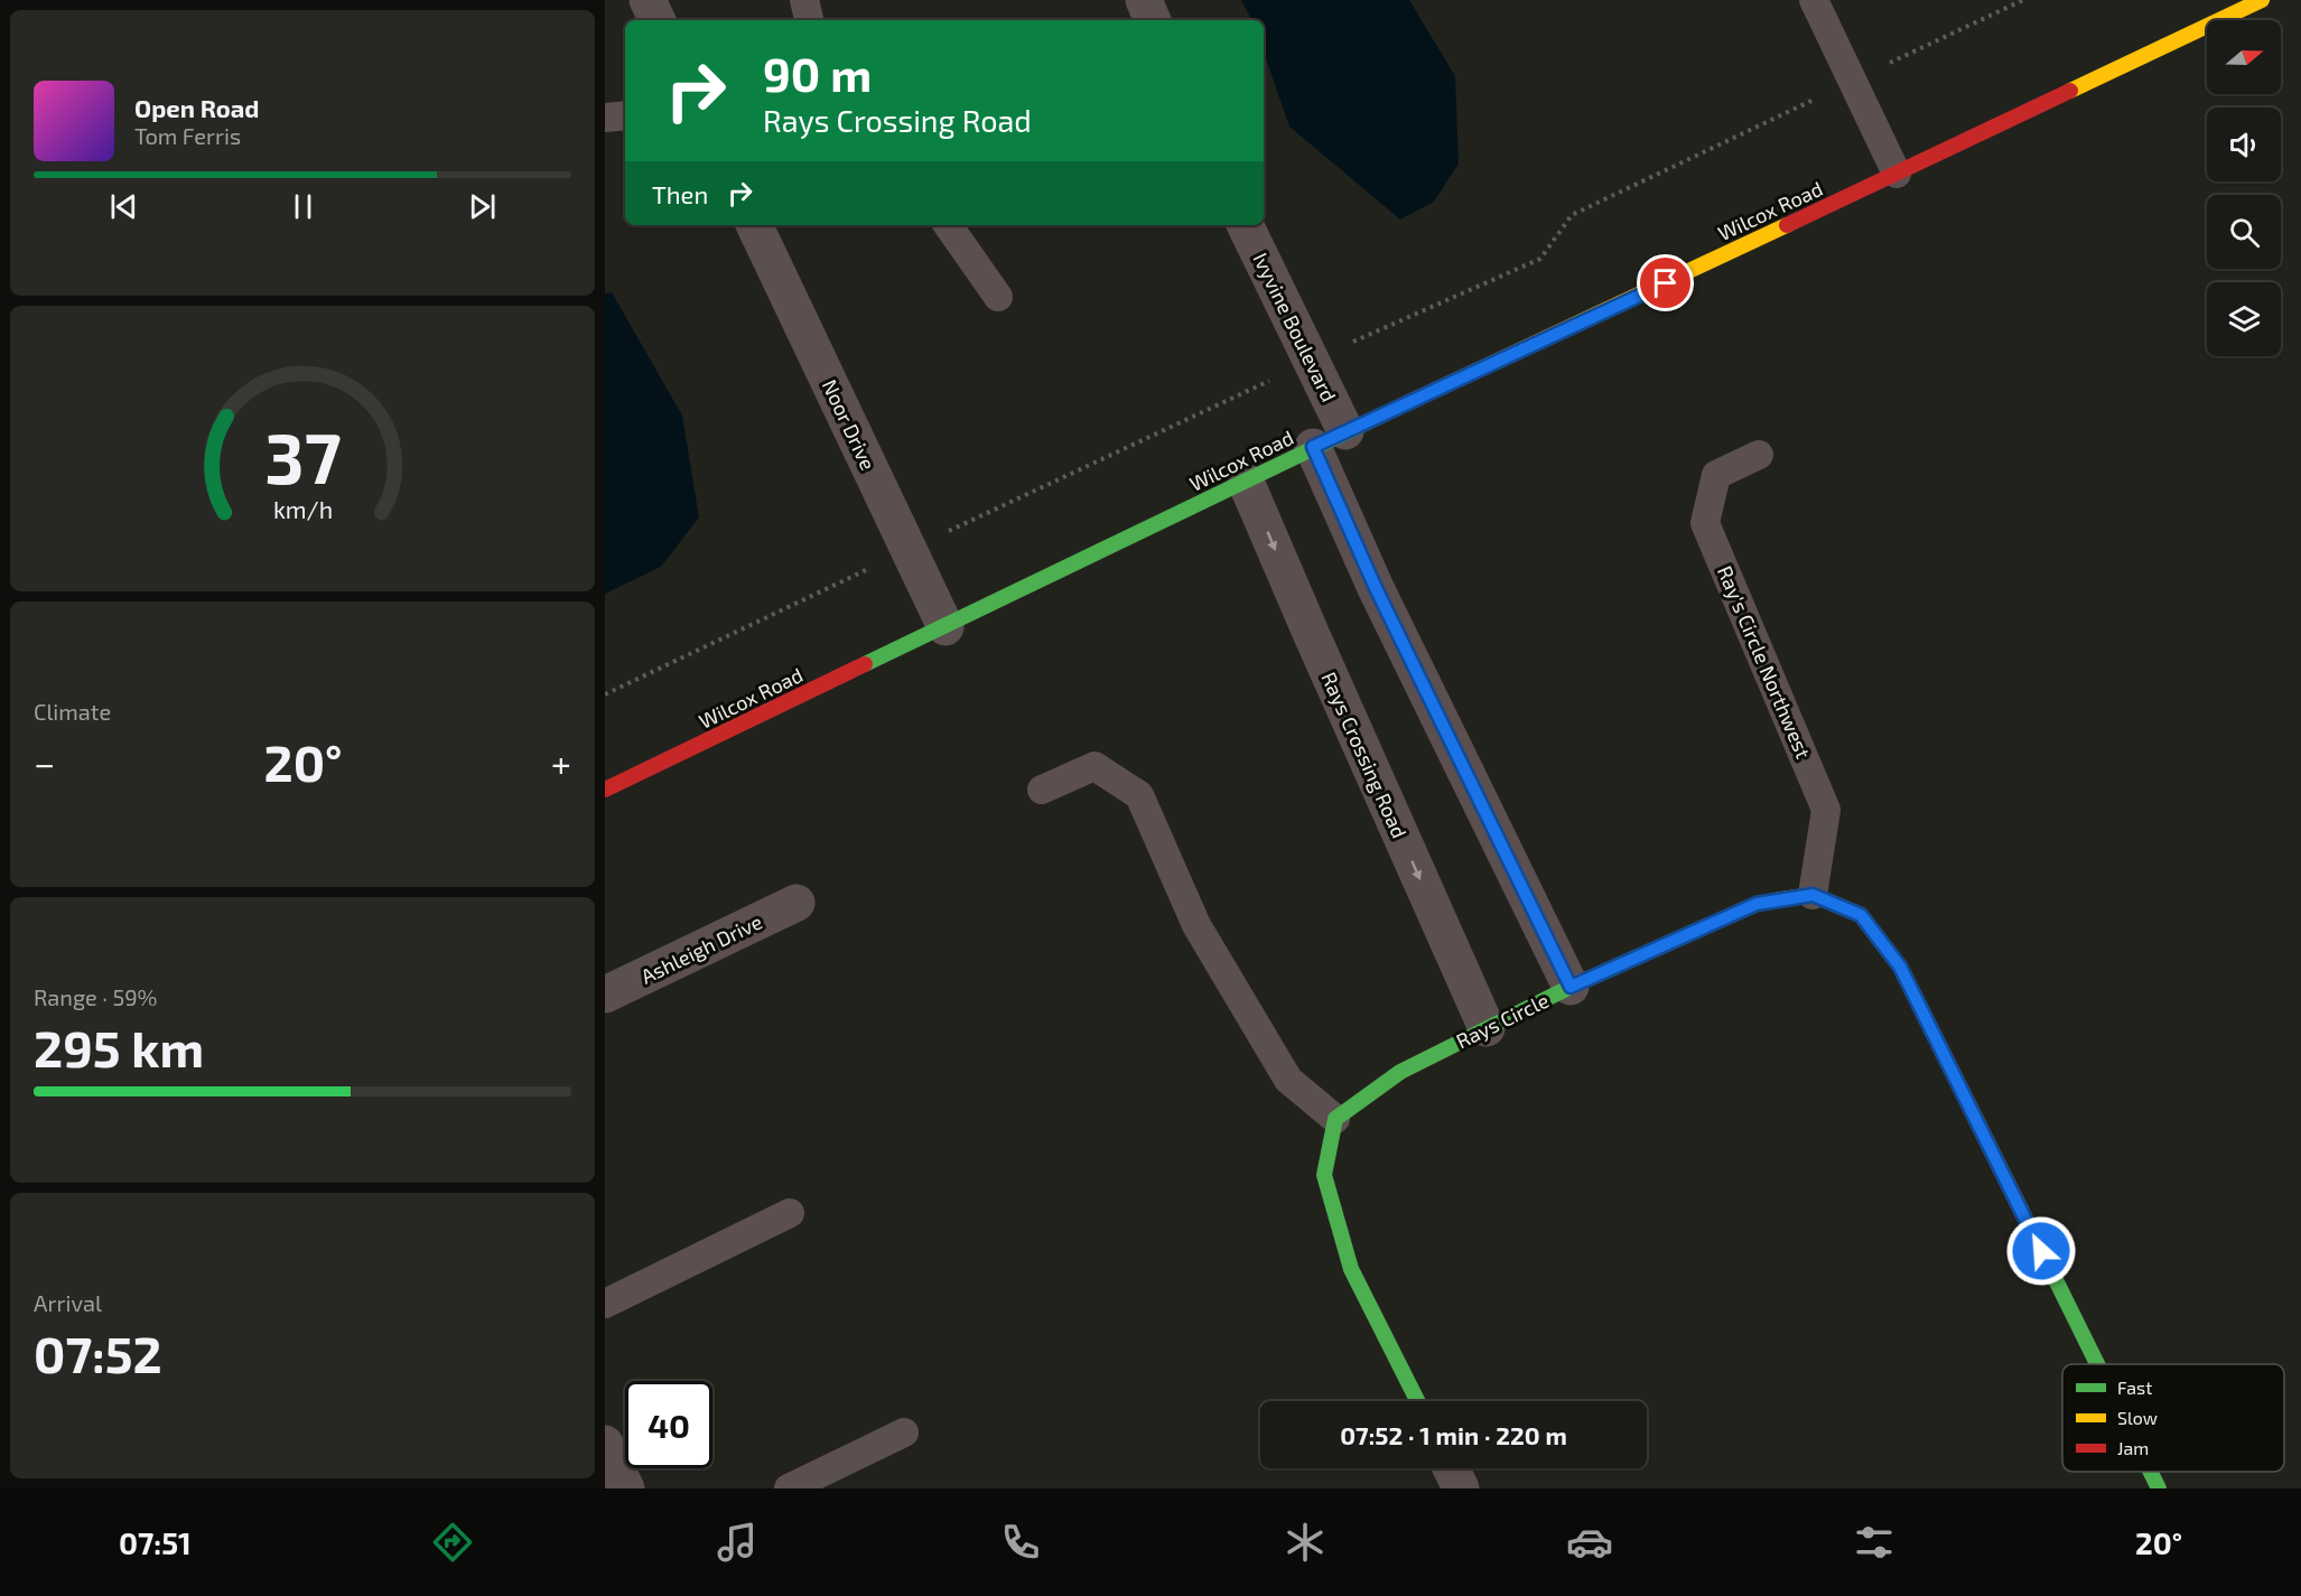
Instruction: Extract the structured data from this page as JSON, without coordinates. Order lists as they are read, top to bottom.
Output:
{
  "streets": {
    "street": [
      "Wilcox Road",
      "Ivyvine Boulevard",
      "Noor Drive",
      "Rays Crossing Road",
      "Ashleigh Drive",
      "Rays Circle"
    ],
    "lane": ["Ray's Circle Northwest"]
  },
  "crossings": [
    ["Wilcox Road", "Ivyvine Boulevard"],
    ["Wilcox Road", "Noor Drive"],
    ["Wilcox Road", "Rays Crossing Road"],
    ["Ray's Circle Northwest", "Rays Circle"],
    ["Rays Crossing Road", "Rays Circle"]
  ],
  "legend": ["Fast", "Slow", "Jam"],
  "north": "right",
  "page": {
    "turn": ["90 m", "Rays Crossing Road"],
    "song": ["Open Road", "Tom Ferris"],
    "then": "Then",
    "tile": [
      "Climate",
      ["Range · 59%", "295 km"],
      ["Arrival", "07:52"]
    ],
    "heat": ["−", "20°", "+"],
    "limit": "40",
    "trip": "07:52 · 1 min · 220 m",
    "tabs": ["07:51", "20°"],
    "gauge": ["37", "km/h"]
  }
}
